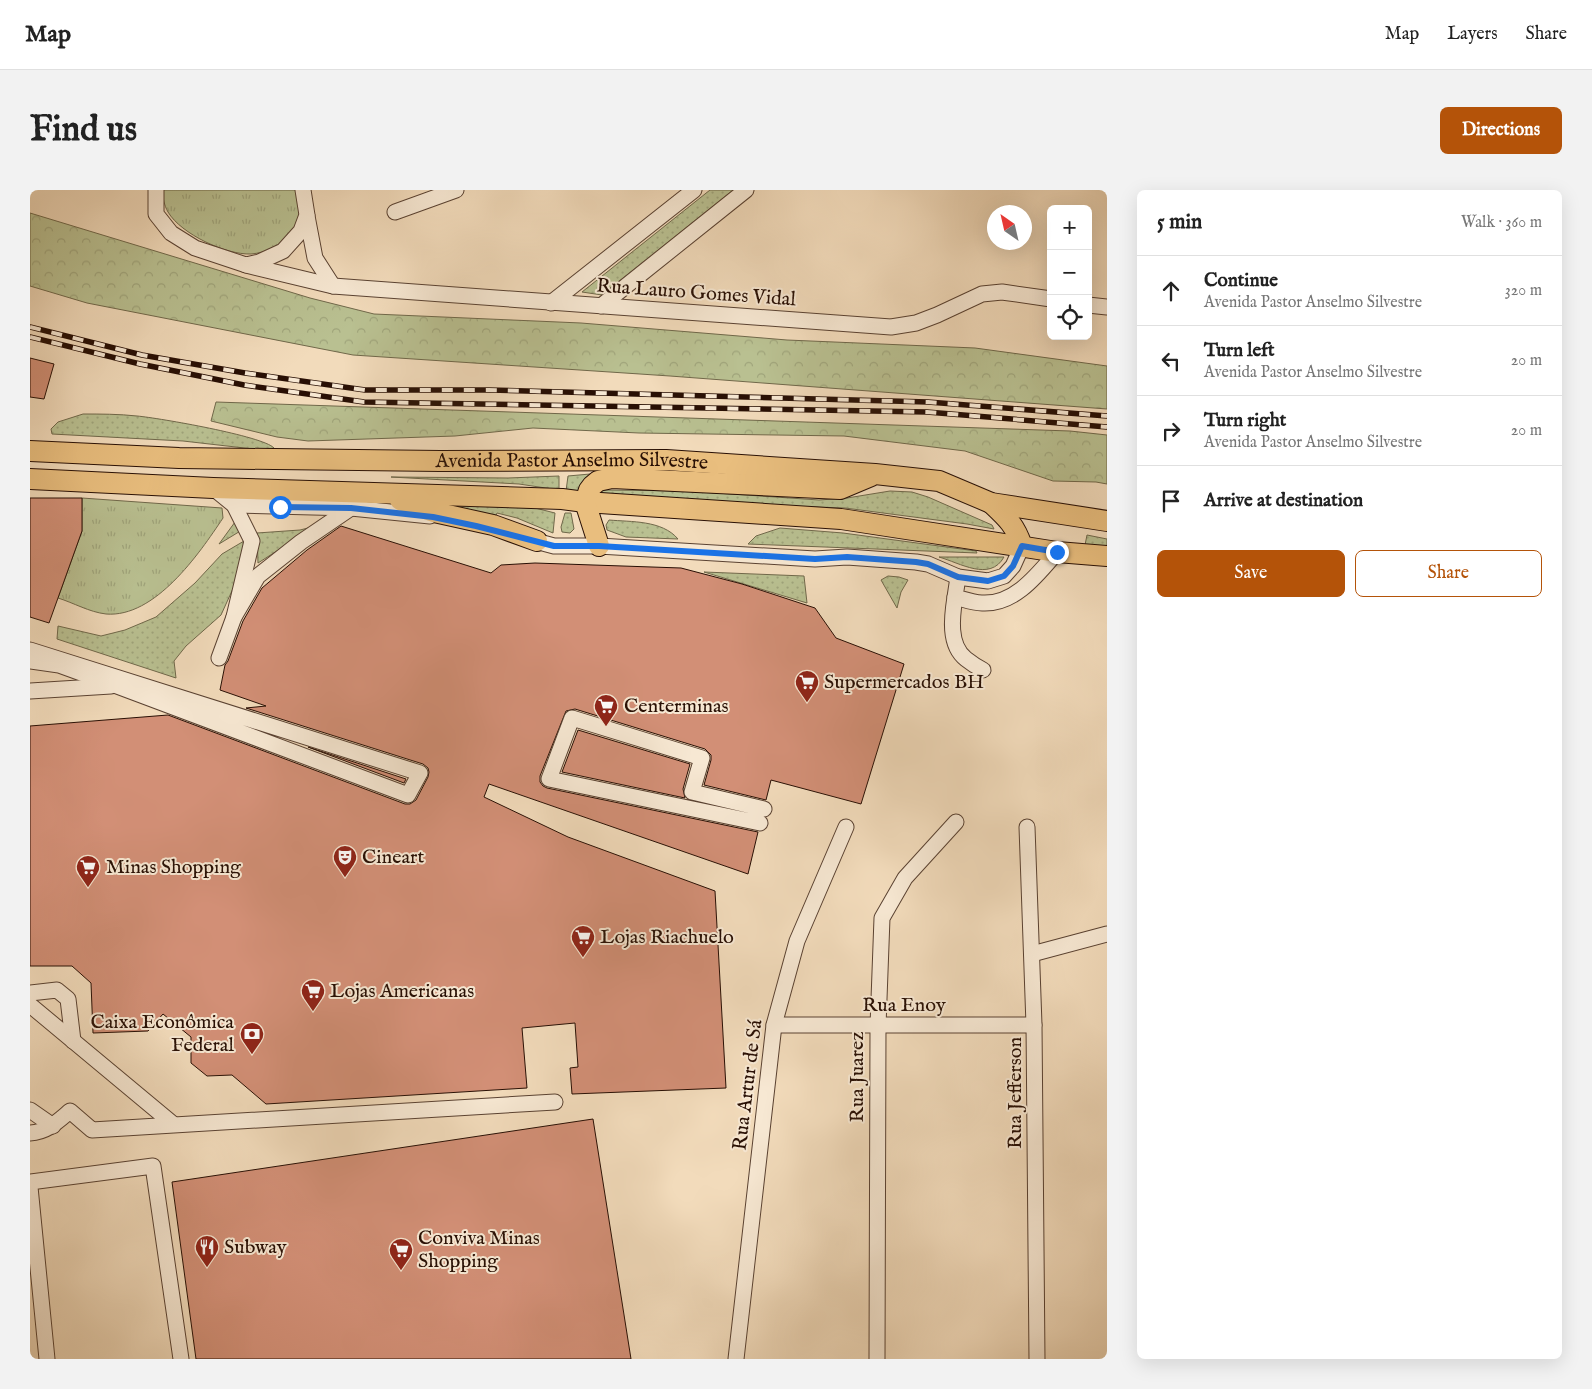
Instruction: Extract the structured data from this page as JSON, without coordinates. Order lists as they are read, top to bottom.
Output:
{
  "streets": {
    "main road": ["Avenida Pastor Anselmo Silvestre"],
    "street": [
      "Rua Lauro Gomes Vidal",
      "Rua Enoy",
      "Rua Juarez",
      "Rua Artur de Sá",
      "Rua Jefferson"
    ]
  },
  "crossings": [
    ["Rua Enoy", "Rua Juarez"],
    ["Rua Enoy", "Rua Artur de Sá"],
    ["Rua Enoy", "Rua Jefferson"]
  ],
  "places": {
    "supermarket": [
      "Supermercados BH",
      "Centerminas",
      "Minas Shopping",
      "Lojas Riachuelo",
      "Lojas Americanas",
      "Conviva Minas Shopping"
    ],
    "theatre": ["Cineart"],
    "bank": ["Caixa Econômica Federal"],
    "restaurant": ["Subway"]
  },
  "north": "top left",
  "page": {
    "header": "Map",
    "nav": ["Map", "Layers", "Share"],
    "buttons": [
      "Directions",
      ["Save", "Share"]
    ],
    "title": "Find us",
    "heading": ["5 min", "Walk · 360 m"],
    "map_buttons": ["+", "−"],
    "list": [
      ["Continue", "Avenida Pastor Anselmo Silvestre", "320 m"],
      ["Turn left", "Avenida Pastor Anselmo Silvestre", "20 m"],
      ["Turn right", "Avenida Pastor Anselmo Silvestre", "20 m"],
      "Arrive at destination"
    ]
  }
}
